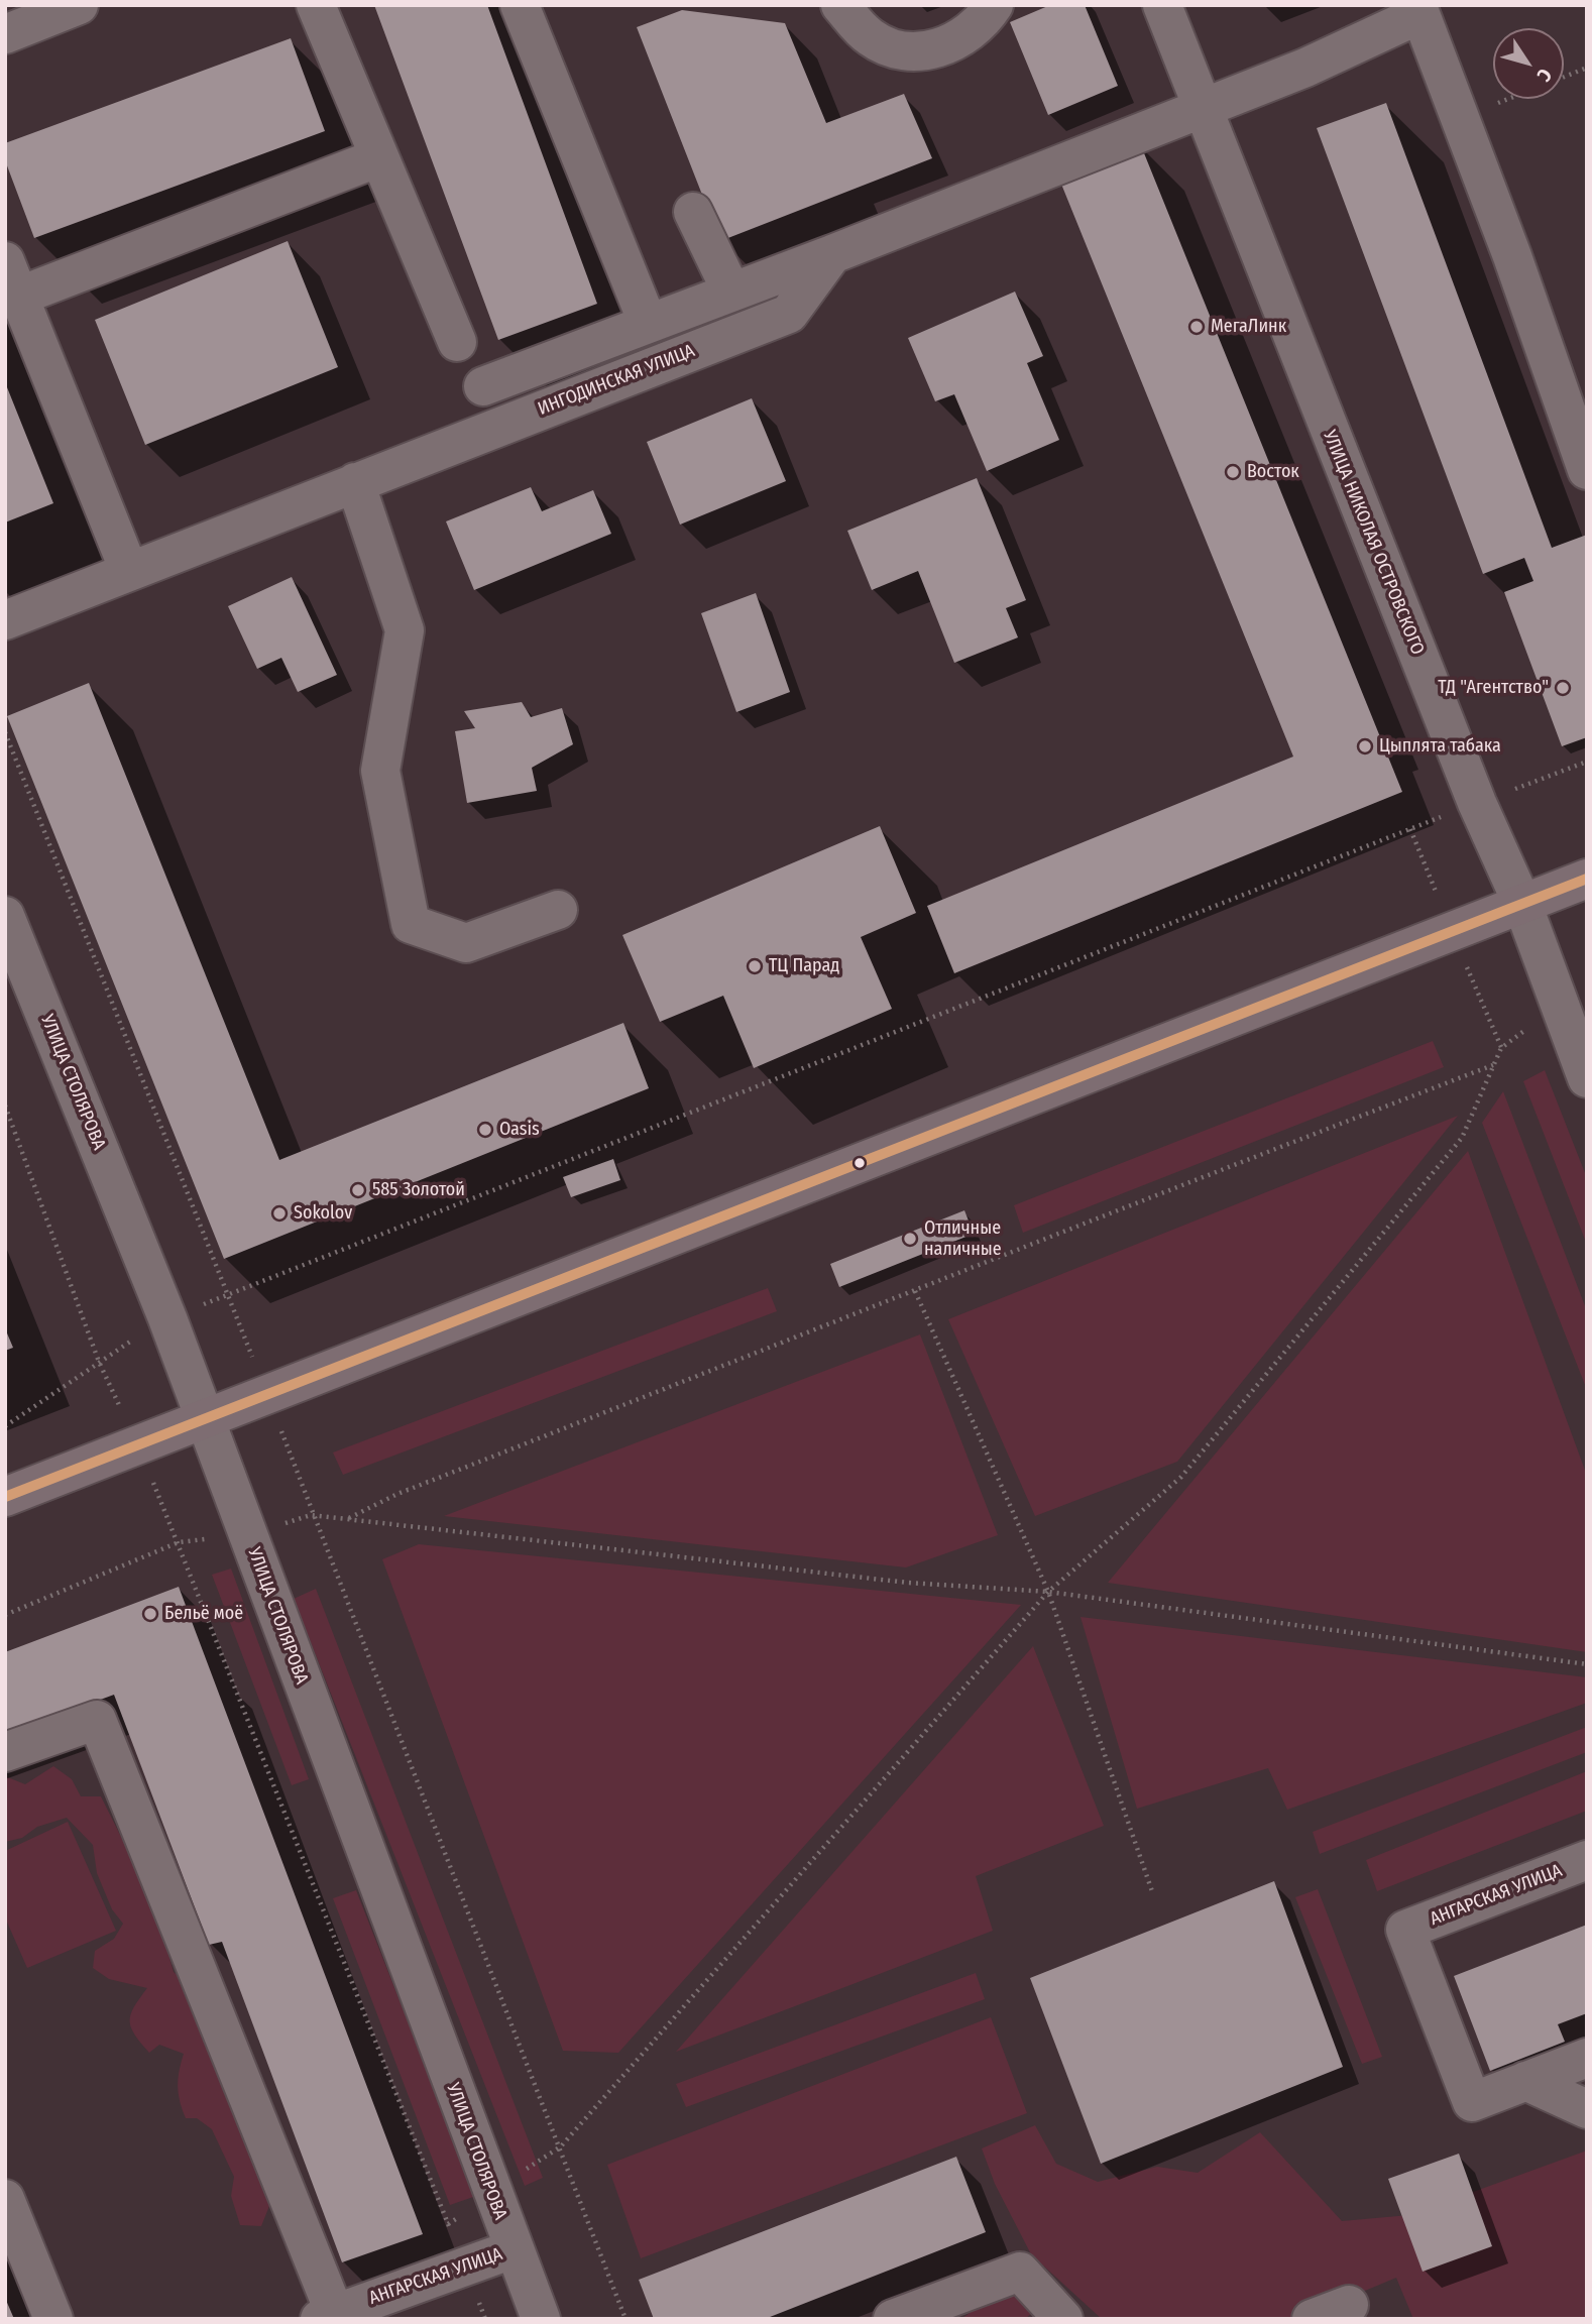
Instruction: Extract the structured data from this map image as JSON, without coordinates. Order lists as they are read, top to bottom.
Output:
{
  "streets": {
    "street": [
      "ИНГОДИНСКАЯ УЛИЦА",
      "УЛИЦА НИКОЛАЯ ОСТРОВСКОГО",
      "УЛИЦА СТОЛЯРОВА",
      "АНГАРСКАЯ УЛИЦА"
    ]
  },
  "crossings": [
    ["УЛИЦА СТОЛЯРОВА", "АНГАРСКАЯ УЛИЦА"]
  ],
  "places": [
    "МегаЛинк",
    "Восток",
    "ТД \"Агентство\"",
    "Цыплята табака",
    "ТЦ Парад",
    "Oasis",
    "585 Золотой",
    "Sokolov",
    "Отличные наличные",
    "Бельё моё"
  ],
  "north": "bottom right"
}
